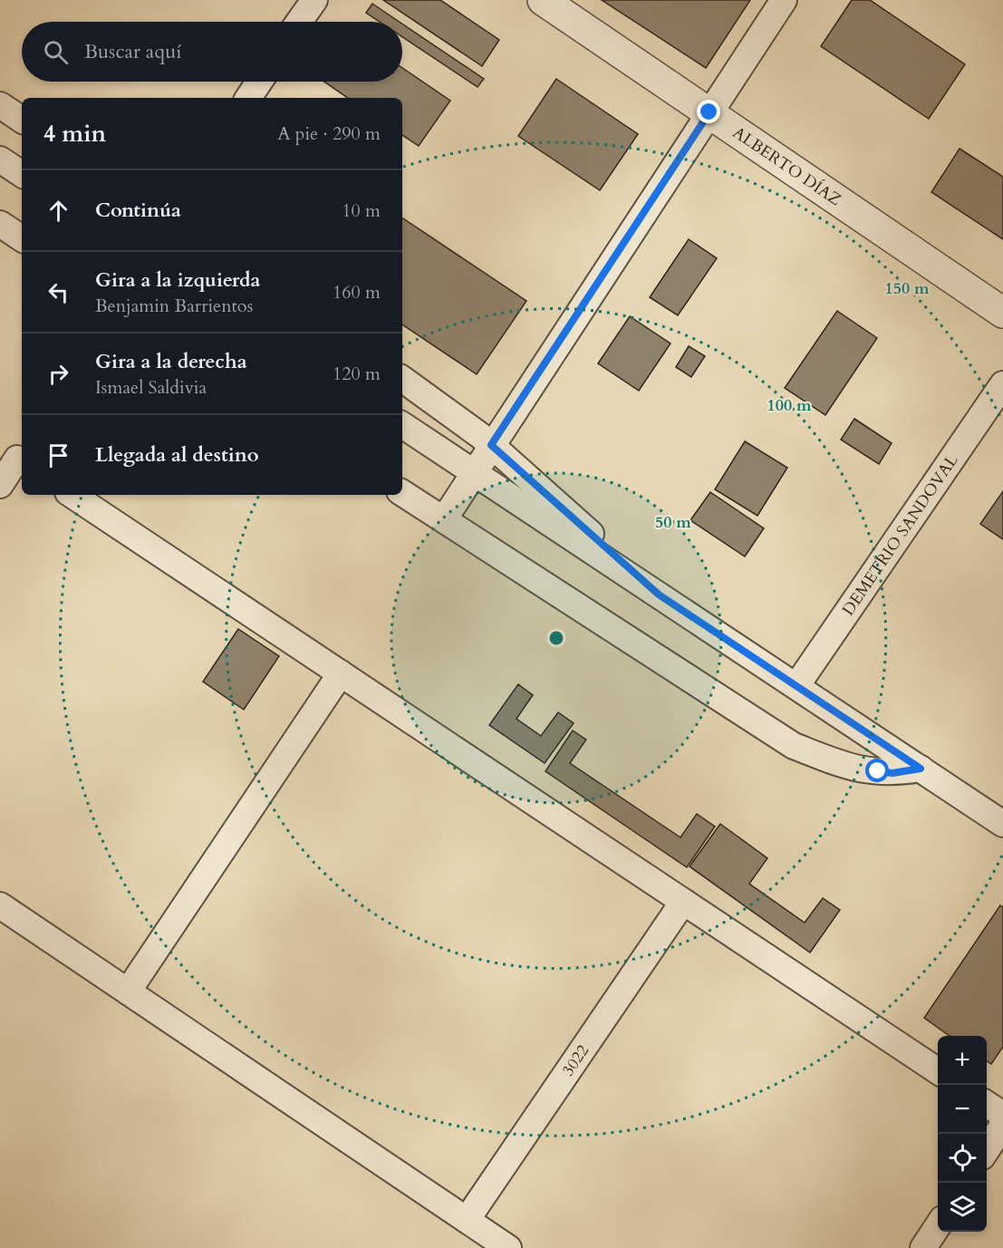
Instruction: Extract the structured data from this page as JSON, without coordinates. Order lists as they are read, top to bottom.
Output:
{
  "streets": {
    "street": ["ALBERTO DÍAZ", "DEMETRIO SANDOVAL", "3022"]
  },
  "page": {
    "search": "Buscar aquí",
    "heading": ["4 min", "A pie · 290 m"],
    "list": [
      ["Continúa", "10 m"],
      ["Gira a la izquierda", "Benjamin Barrientos", "160 m"],
      ["Gira a la derecha", "Ismael Saldivia", "120 m"],
      "Llegada al destino"
    ],
    "map_buttons": ["+", "−"]
  },
  "rings": ["150 m", "100 m", "50 m"]
}
